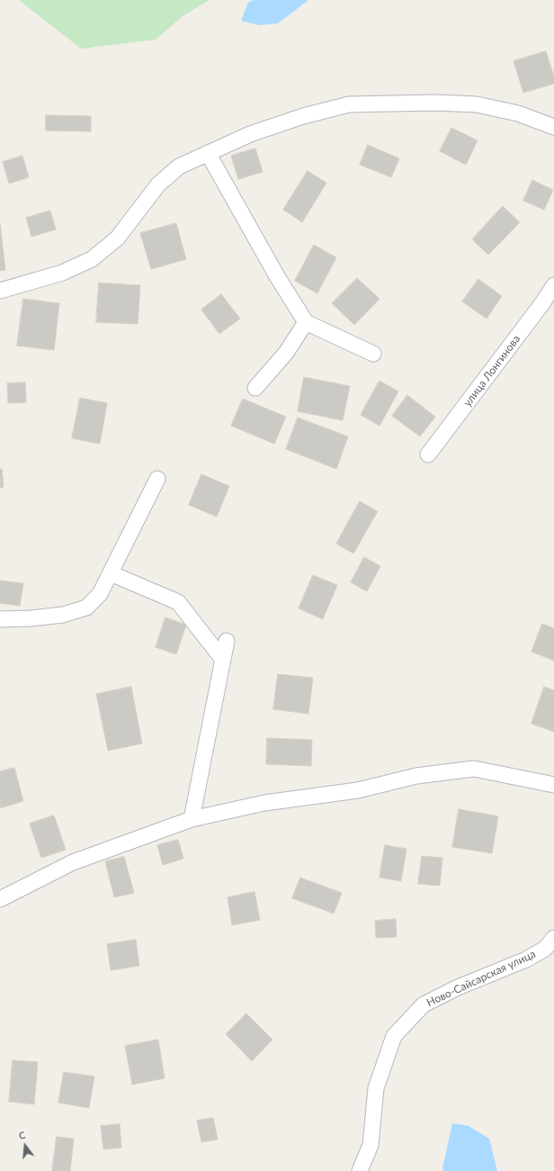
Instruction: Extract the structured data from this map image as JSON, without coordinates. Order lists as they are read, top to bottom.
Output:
{
  "streets": {
    "street": ["улица Лонгинова", "Ново-Сайсарская улица"]
  },
  "north": "top"
}
